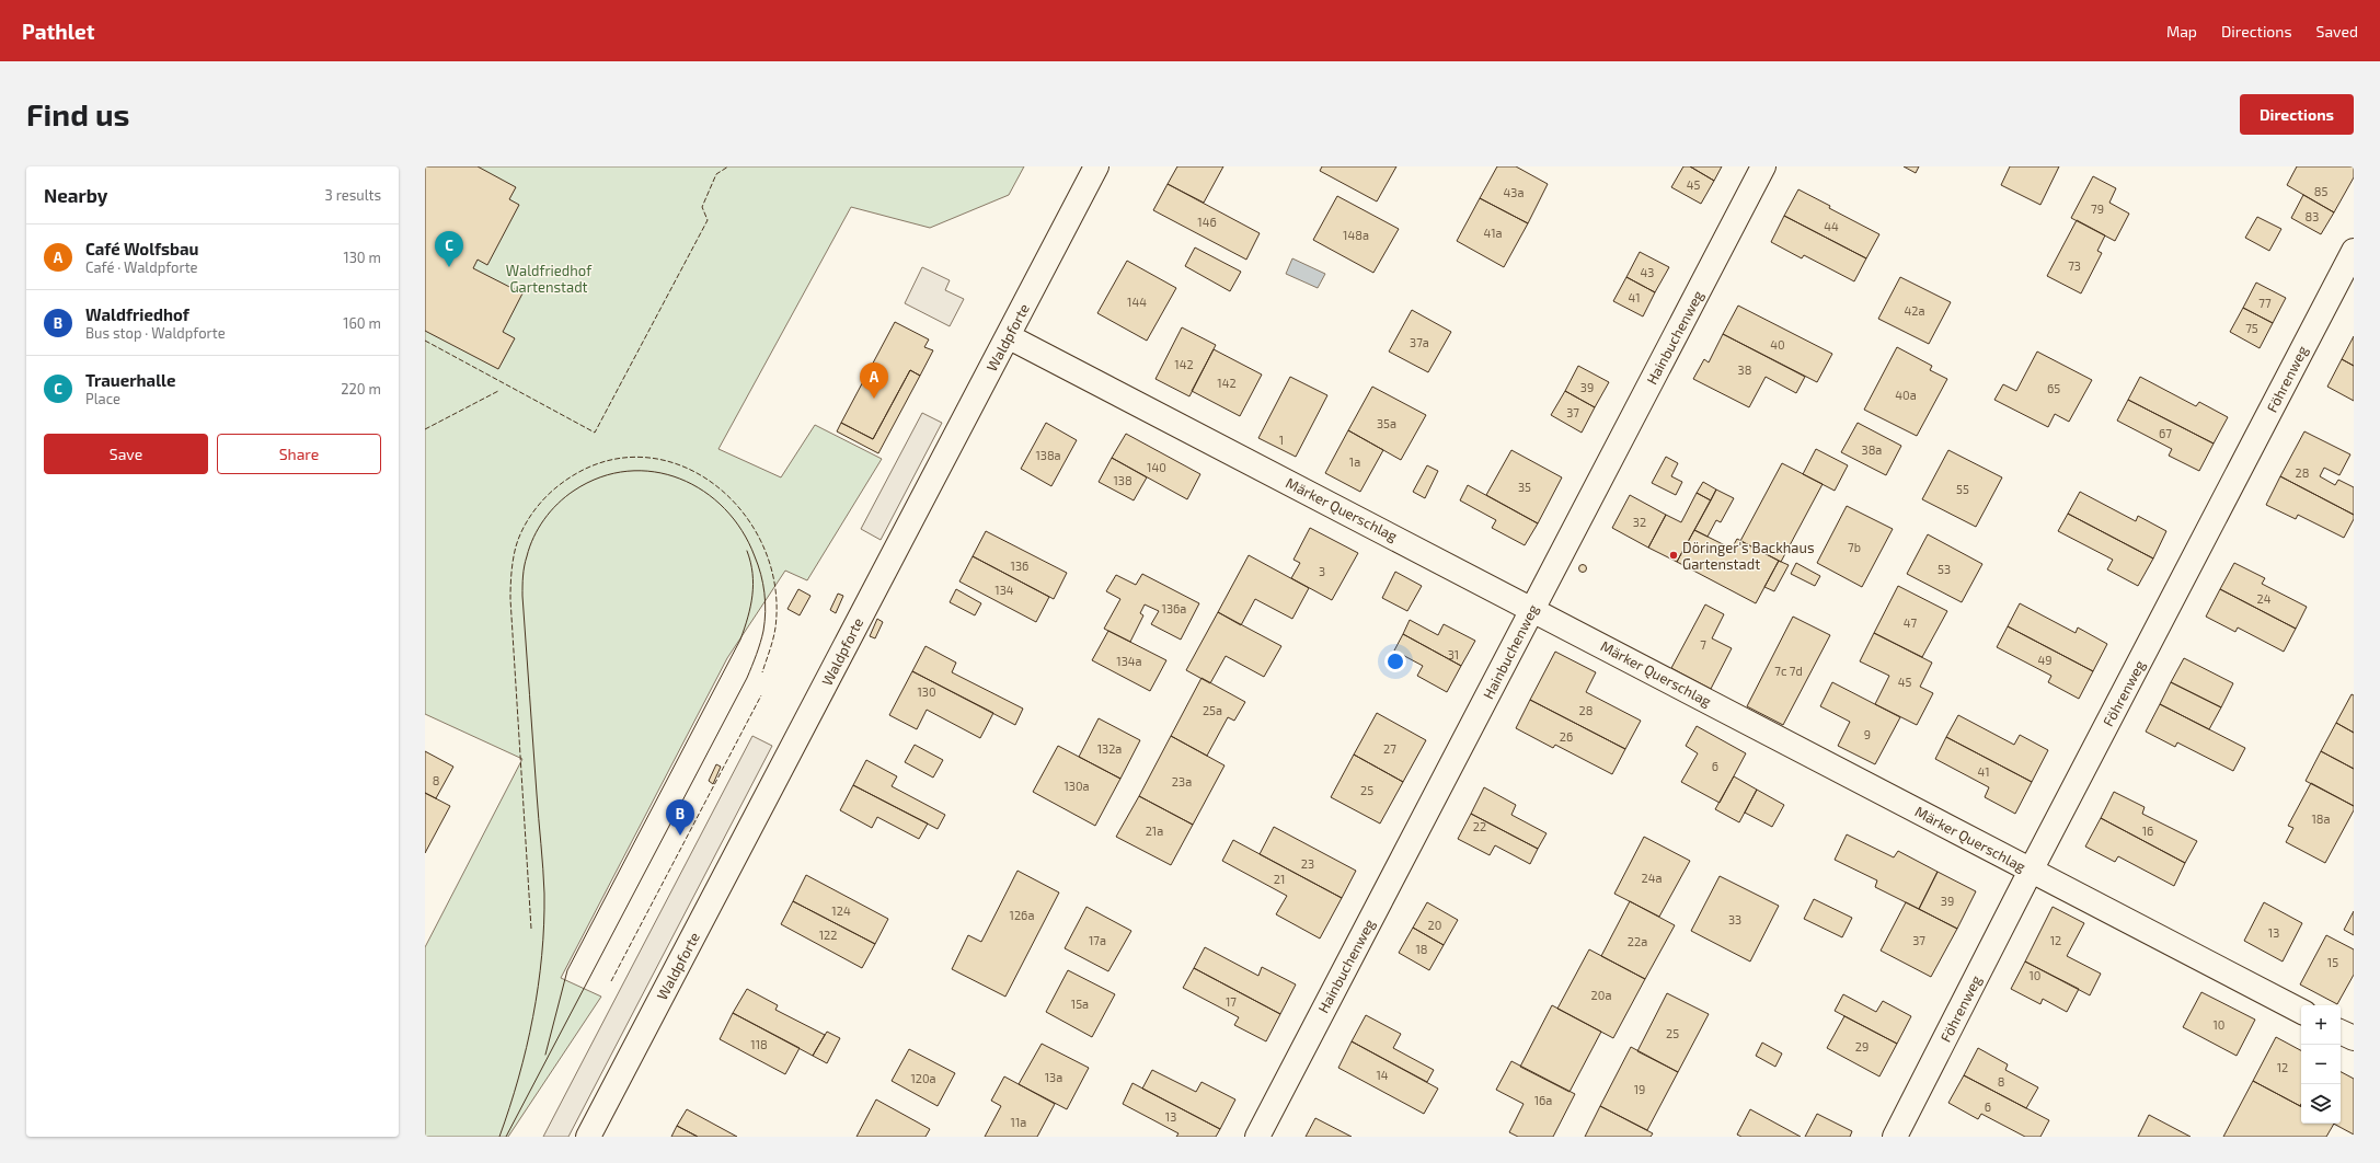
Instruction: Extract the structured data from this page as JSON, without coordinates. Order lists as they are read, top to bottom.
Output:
{
  "streets": {
    "street": [
      "Waldpforte",
      "Hainbuchenweg",
      "Föhrenweg",
      "Märker Querschlag"
    ]
  },
  "crossings": [
    ["Waldpforte", "Märker Querschlag"],
    ["Hainbuchenweg", "Märker Querschlag"],
    ["Föhrenweg", "Märker Querschlag"]
  ],
  "parks": ["Waldfriedhof Gartenstadt"],
  "places": ["Döringer's Backhaus Gartenstadt"],
  "house_numbers": [
    "45",
    "85",
    "43a",
    "79",
    "83",
    "146",
    "44",
    "41a",
    "148a",
    "73",
    "43",
    "41",
    "144",
    "77",
    "42a",
    "75",
    "37a",
    "40",
    "142",
    "38",
    "142",
    "39",
    "65",
    "40a",
    "37",
    "35a",
    "67",
    "1",
    "38a",
    "138a",
    "1a",
    "140",
    "28",
    "138",
    "35",
    "55",
    "32",
    "7b",
    "136",
    "53",
    "3",
    "134",
    "24",
    "136a",
    "47",
    "7",
    "31",
    "49",
    "134a",
    "7c 7d",
    "45",
    "130",
    "25a",
    "28",
    "9",
    "26",
    "132a",
    "27",
    "6",
    "41",
    "8",
    "23a",
    "130a",
    "25",
    "18a",
    "22",
    "21a",
    "16",
    "23",
    "24a",
    "21",
    "39",
    "124",
    "126a",
    "33",
    "20",
    "13",
    "122",
    "17a",
    "37",
    "12",
    "22a",
    "18",
    "15",
    "10",
    "20a",
    "17",
    "15a",
    "10",
    "25",
    "118",
    "29",
    "12",
    "14",
    "13a",
    "120a",
    "8",
    "19",
    "16a",
    "6",
    "13",
    "11a"
  ],
  "page": {
    "header": "Pathlet",
    "nav": ["Map", "Directions", "Saved"],
    "buttons": [
      "Directions",
      ["Save", "Share"]
    ],
    "title": "Find us",
    "heading": ["Nearby", "3 results"],
    "list": [
      {
        "mark": "A",
        "name": "Café Wolfsbau",
        "note": "Café · Waldpforte",
        "value": "130 m"
      },
      {
        "mark": "B",
        "name": "Waldfriedhof",
        "note": "Bus stop · Waldpforte",
        "value": "160 m"
      },
      {
        "mark": "C",
        "name": "Trauerhalle",
        "note": "Place",
        "value": "220 m"
      }
    ],
    "pins": ["C", "A", "B"],
    "map_buttons": ["+", "−"]
  }
}
